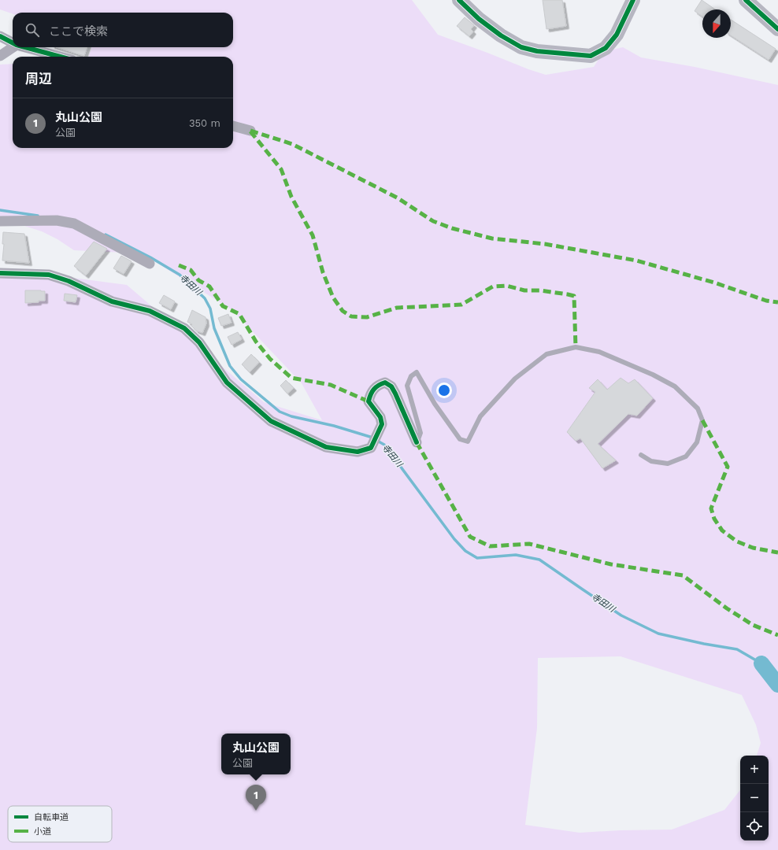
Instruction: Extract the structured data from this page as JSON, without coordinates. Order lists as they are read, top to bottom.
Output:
{
  "water": ["寺田川"],
  "legend": ["自転車道", "小道"],
  "north": "bottom",
  "page": {
    "search": "ここで検索",
    "heading": "周辺",
    "list": [
      {
        "mark": "1",
        "name": "丸山公園",
        "note": "公園",
        "value": "350 m"
      }
    ],
    "popup": ["丸山公園", "公園"],
    "map_buttons": ["+", "−"],
    "pins": "1"
  }
}
